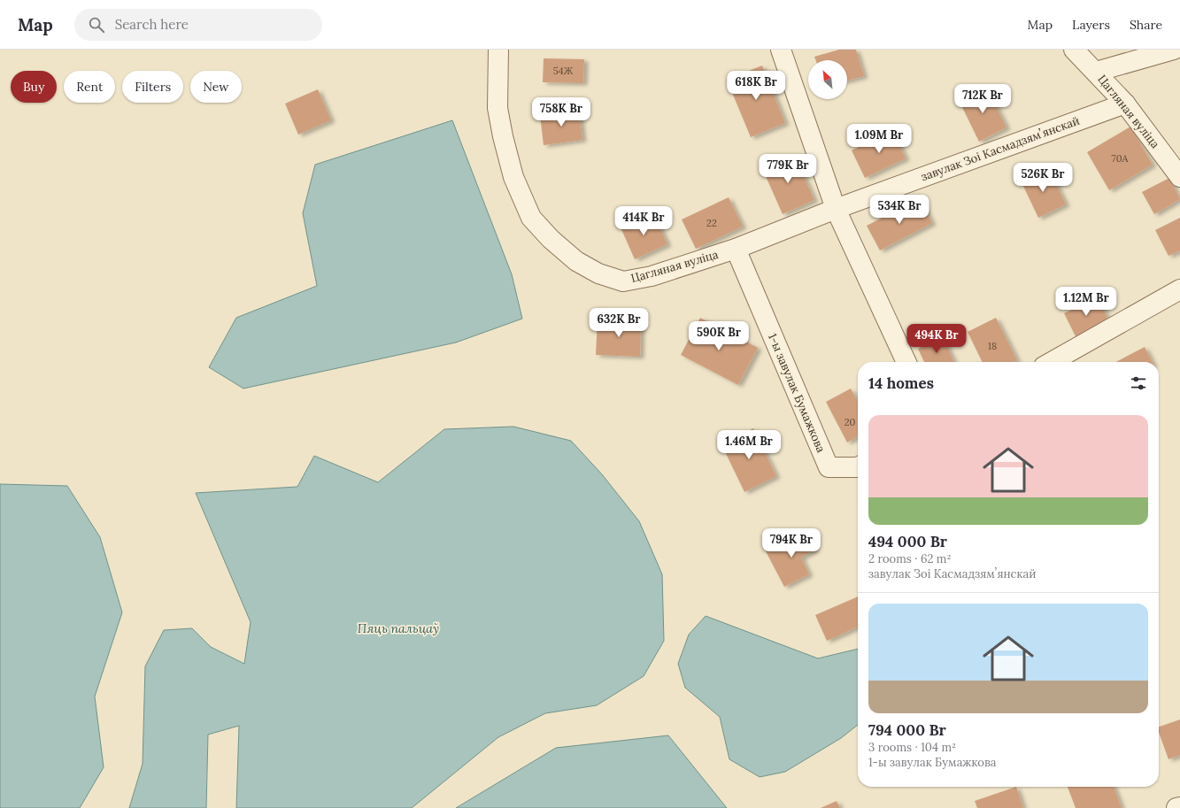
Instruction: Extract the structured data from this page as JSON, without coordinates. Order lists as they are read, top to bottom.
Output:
{
  "streets": {
    "street": ["Цагляная вуліца", "завулак Зоі Касмадзямʼянскай", "1-ы завулак Бумажкова"]
  },
  "crossings": [
    ["Цагляная вуліца", "завулак Зоі Касмадзямʼянскай"],
    ["Цагляная вуліца", "1-ы завулак Бумажкова"]
  ],
  "water": ["Пяць пальцаў"],
  "house_numbers": [
    "54Ж",
    "70А",
    "22",
    "18",
    "20"
  ],
  "north": "top left",
  "page": {
    "header": "Map",
    "search": "Search here",
    "nav": ["Map", "Layers", "Share"],
    "price": [
      "618K Br",
      "712K Br",
      "758K Br",
      "1.09M Br",
      "779K Br",
      "526K Br",
      "534K Br",
      "414K Br",
      "1.12M Br",
      "632K Br",
      "590K Br",
      "494K Br",
      "1.46M Br",
      "794K Br"
    ],
    "chip": [
      "Buy",
      "Rent",
      "Filters",
      "New"
    ],
    "heading": "14 homes",
    "list": [
      {
        "name": "494 000 Br",
        "note": "2 rooms · 62 m² · завулак Зоі Касмадзямʼянскай"
      },
      {
        "name": "794 000 Br",
        "note": "3 rooms · 104 m² · 1-ы завулак Бумажкова"
      }
    ]
  }
}
